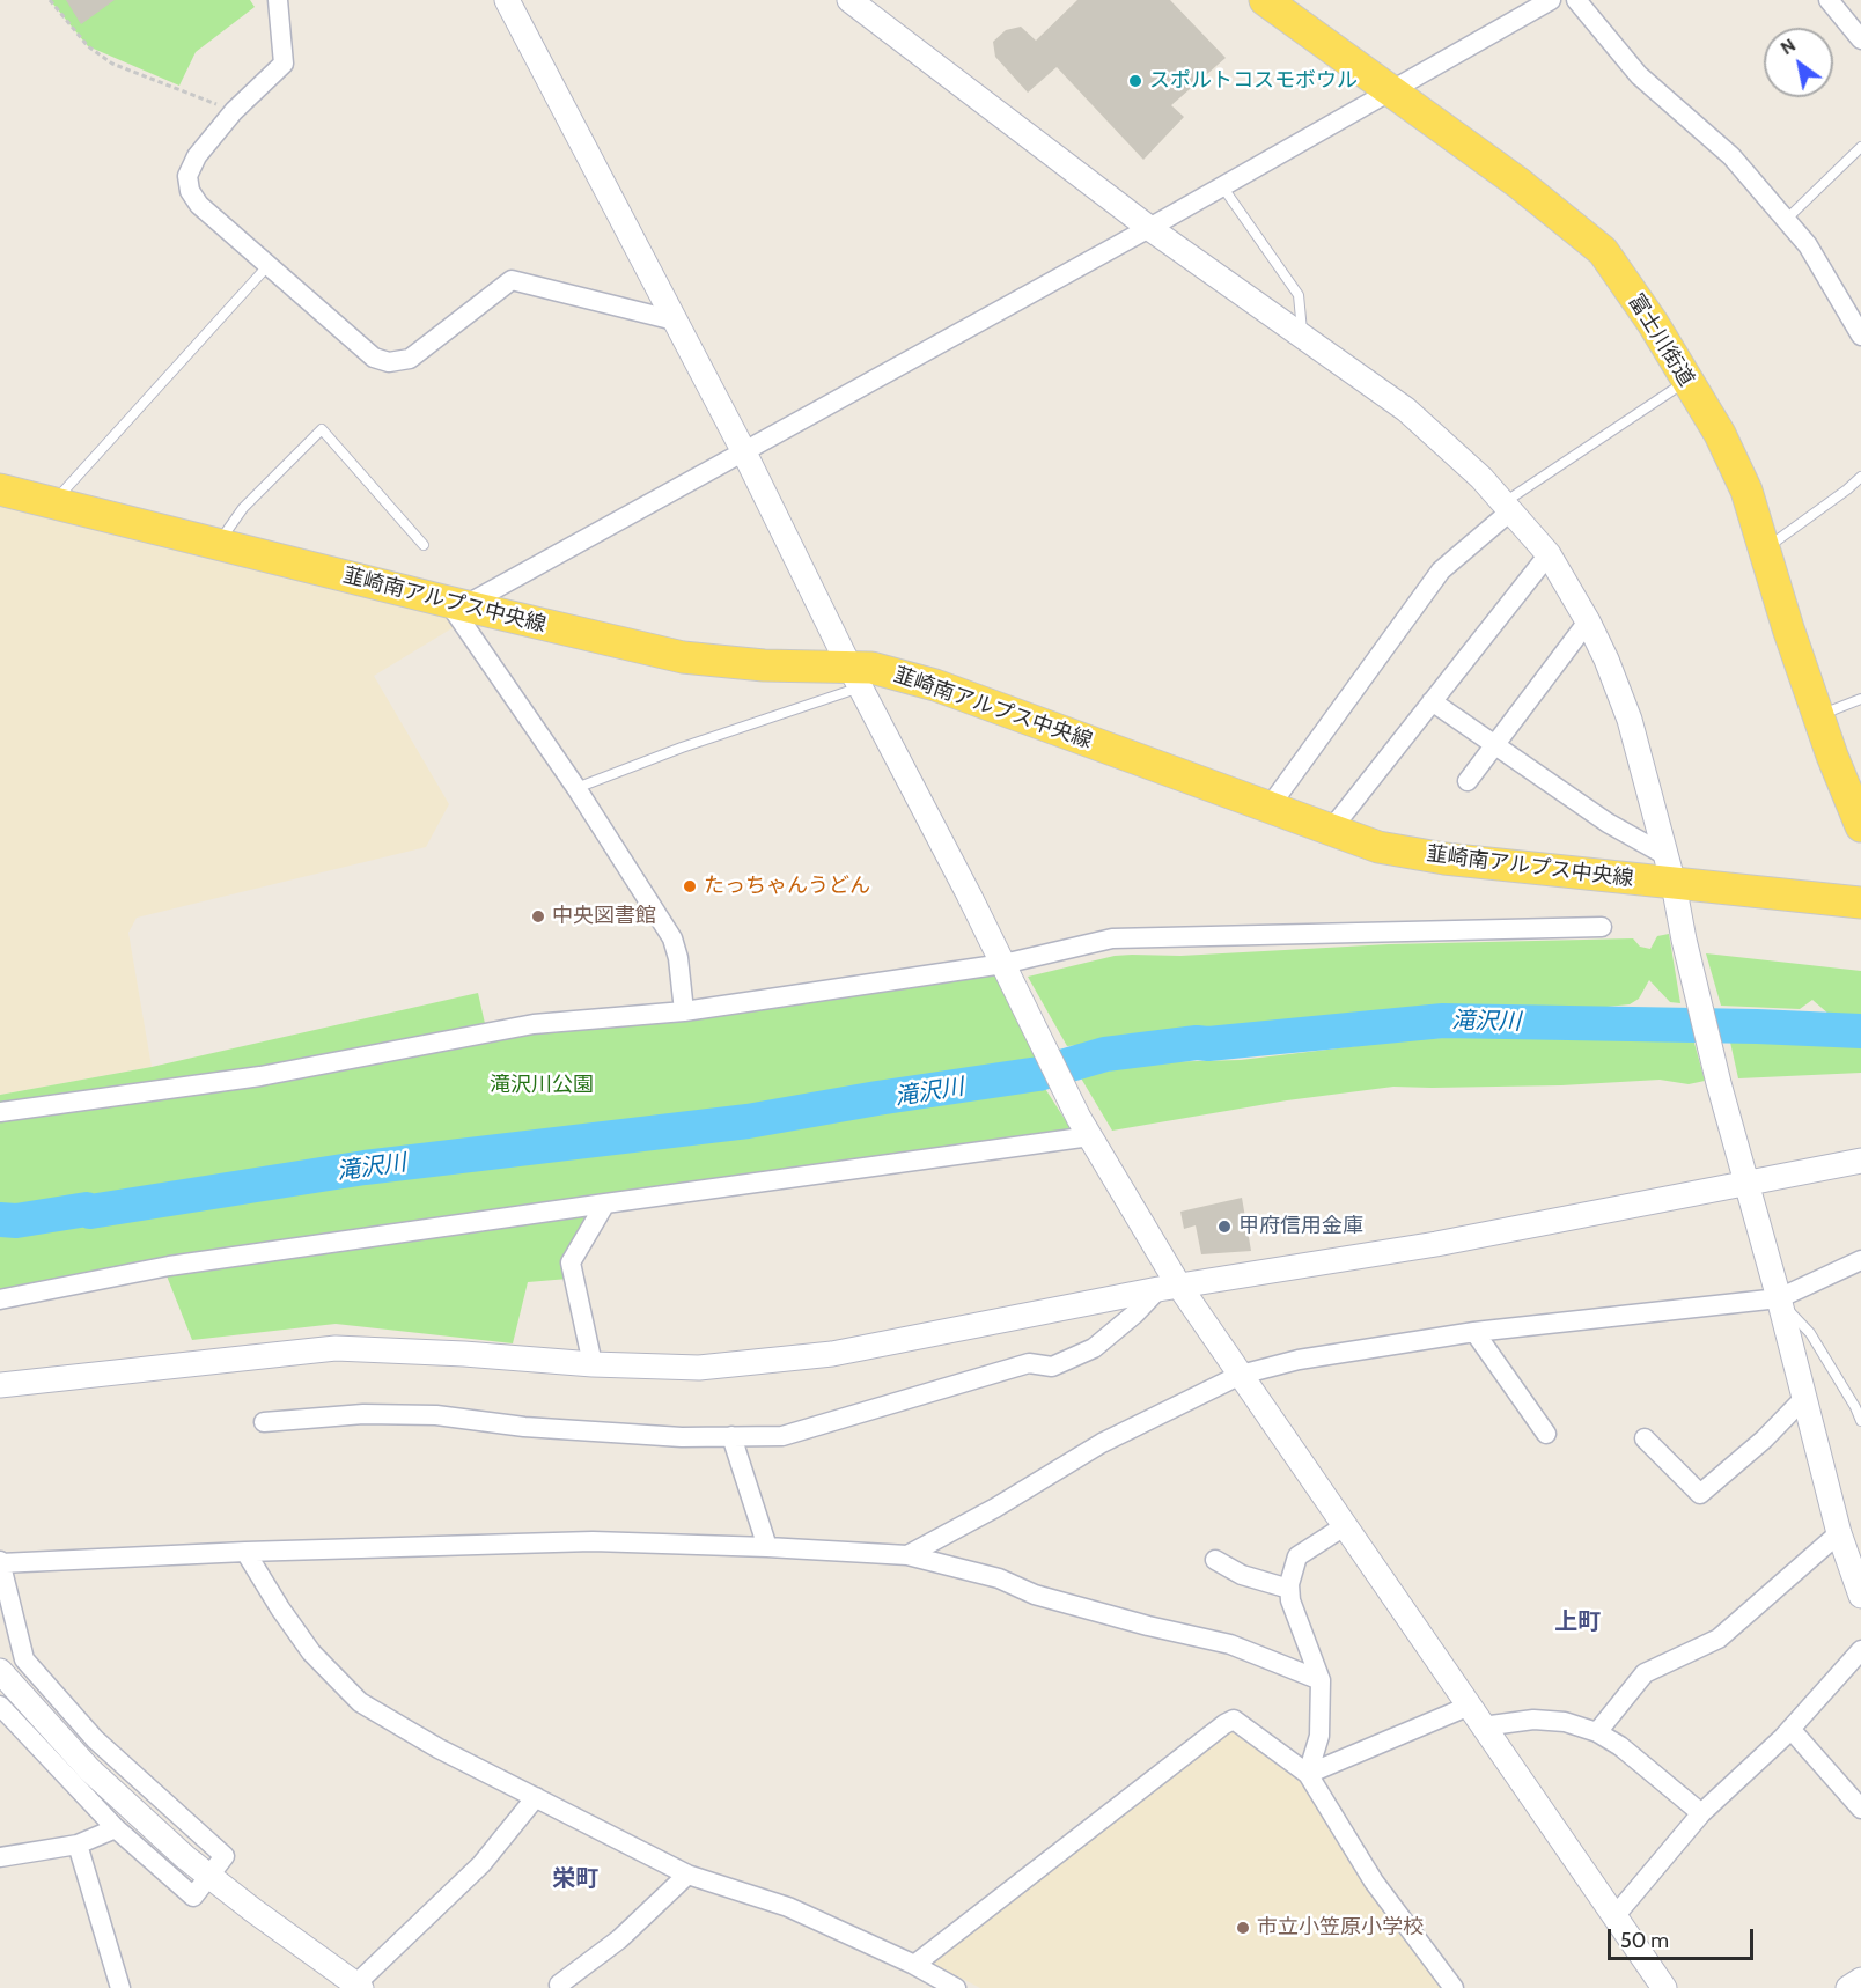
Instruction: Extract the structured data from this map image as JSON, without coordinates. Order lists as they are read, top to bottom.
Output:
{
  "streets": {
    "main road": ["富士川街道", "韮崎南アルプス中央線"]
  },
  "districts": ["上町", "栄町"],
  "water": ["滝沢川"],
  "parks": ["滝沢川公園"],
  "places": [
    "スポルトコスモボウル",
    "たっちゃんうどん",
    "中央図書館",
    "甲府信用金庫",
    "市立小笠原小学校"
  ],
  "scale_bar": "50 m",
  "north": "top left"
}
